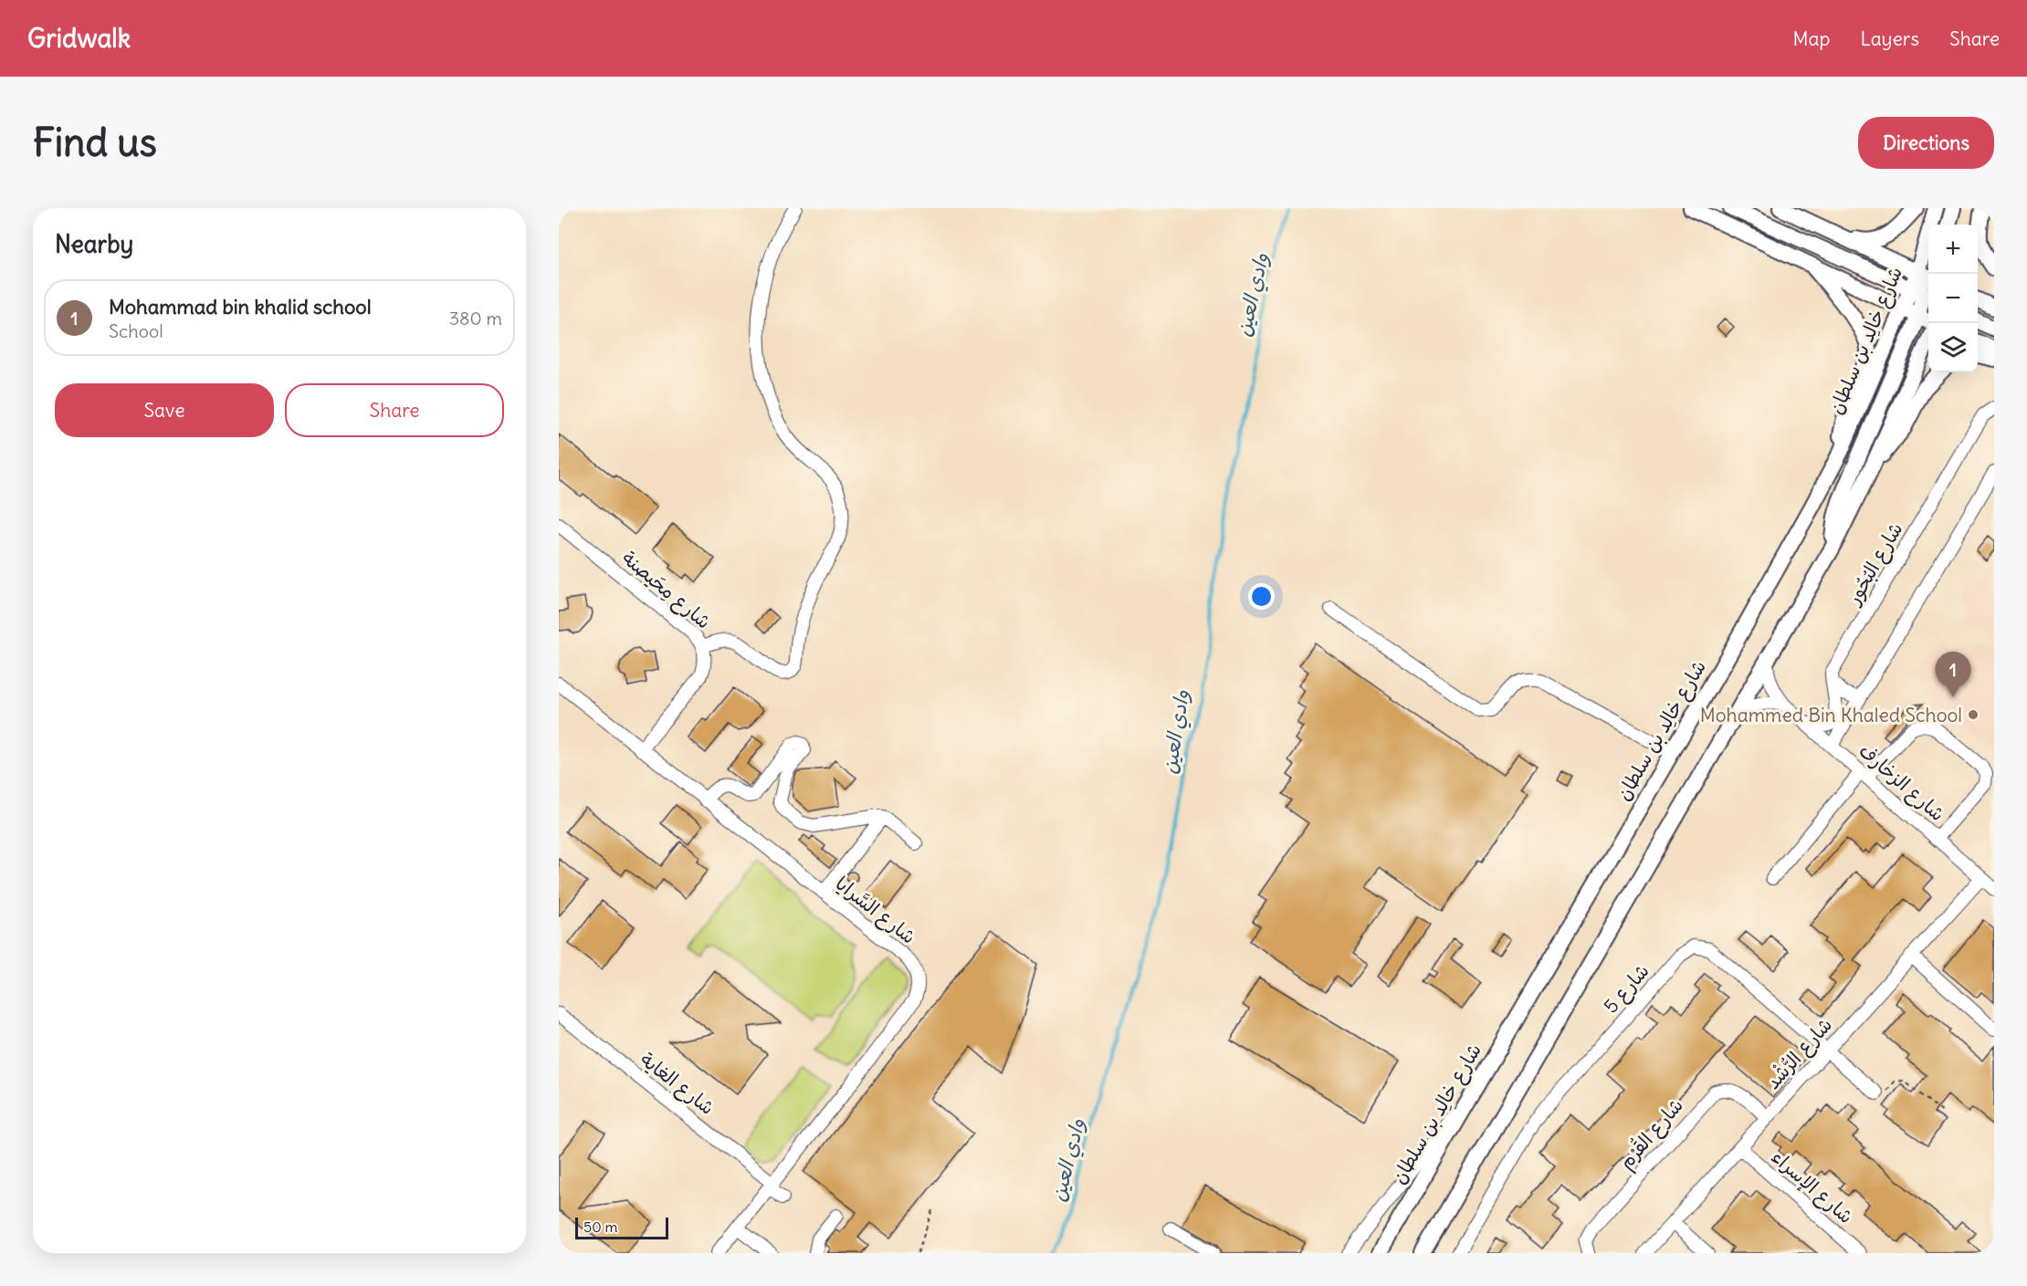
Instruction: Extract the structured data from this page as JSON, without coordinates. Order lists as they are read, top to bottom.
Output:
{
  "streets": {
    "main road": ["شارع خالِد بن سلطان"],
    "street": [
      "شارع البُحُور",
      "شارع مِحَيصنة",
      "شارع الزخارف",
      "شارع السَّرايا",
      "شارع 5",
      "شارع الرُّشْد",
      "شارع الغاية",
      "شارع القُرْم",
      "شارع الإسراء"
    ]
  },
  "crossings": [
    ["شارع مِحَيصنة", "شارع السَّرايا"],
    ["شارع الزخارف", "شارع الرُّشْد"],
    ["شارع السَّرايا", "شارع الغاية"],
    ["شارع 5", "شارع الرُّشْد"],
    ["شارع الرُّشْد", "شارع القُرْم"],
    ["شارع الرُّشْد", "شارع الإسراء"]
  ],
  "water": ["وادي العين"],
  "places": ["Mohammed Bin Khaled School"],
  "scale_bar": "50 m",
  "page": {
    "header": "Gridwalk",
    "nav": ["Map", "Layers", "Share"],
    "buttons": [
      "Directions",
      ["Save", "Share"]
    ],
    "title": "Find us",
    "heading": "Nearby",
    "map_buttons": ["+", "−"],
    "list": [
      {
        "mark": "1",
        "name": "Mohammad bin khalid school",
        "note": "School",
        "value": "380 m"
      }
    ],
    "pins": "1",
    "scale": "50 m"
  }
}
